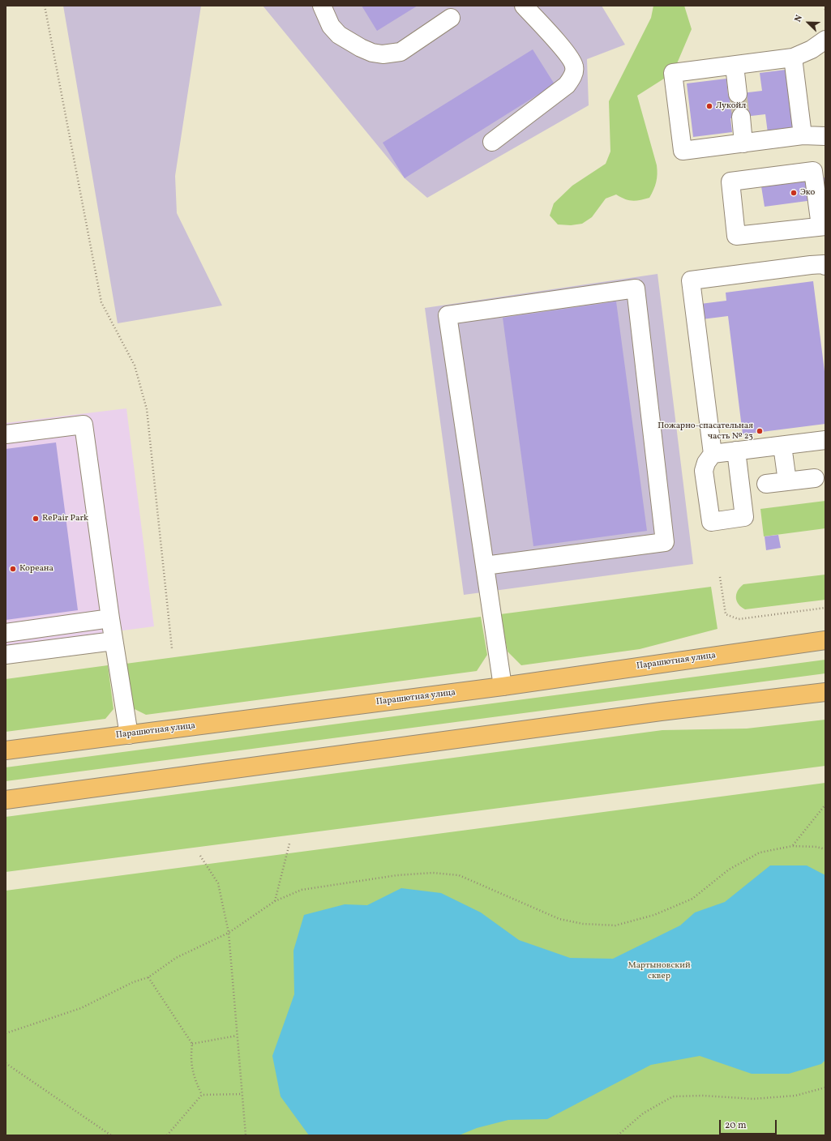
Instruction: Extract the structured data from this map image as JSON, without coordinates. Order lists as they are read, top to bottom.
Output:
{
  "streets": {
    "main road": ["Парашютная улица"]
  },
  "parks": ["Мартыновский сквер"],
  "places": [
    "Лукойл",
    "Эко",
    "Пожарно-спасательная часть № 23",
    "RePair Park",
    "Кореана"
  ],
  "scale_bar": "20 m",
  "north": "top left"
}
